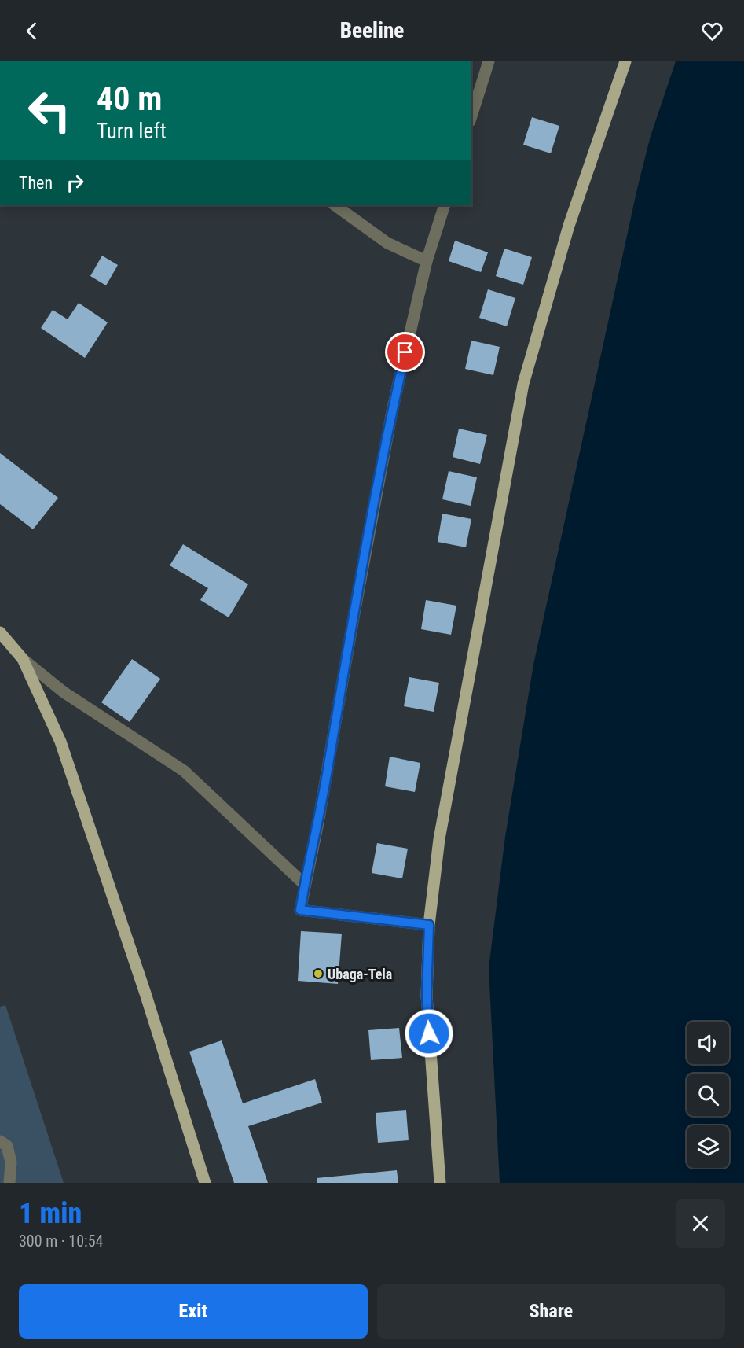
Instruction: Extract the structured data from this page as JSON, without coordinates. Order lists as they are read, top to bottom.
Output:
{
  "places": ["Ubaga-Tela"],
  "page": {
    "header": "Beeline",
    "turn": ["40 m", "Turn left"],
    "then": "Then",
    "heading": ["1 min", "300 m · 10:54"],
    "buttons": ["Exit", "Share"]
  }
}
